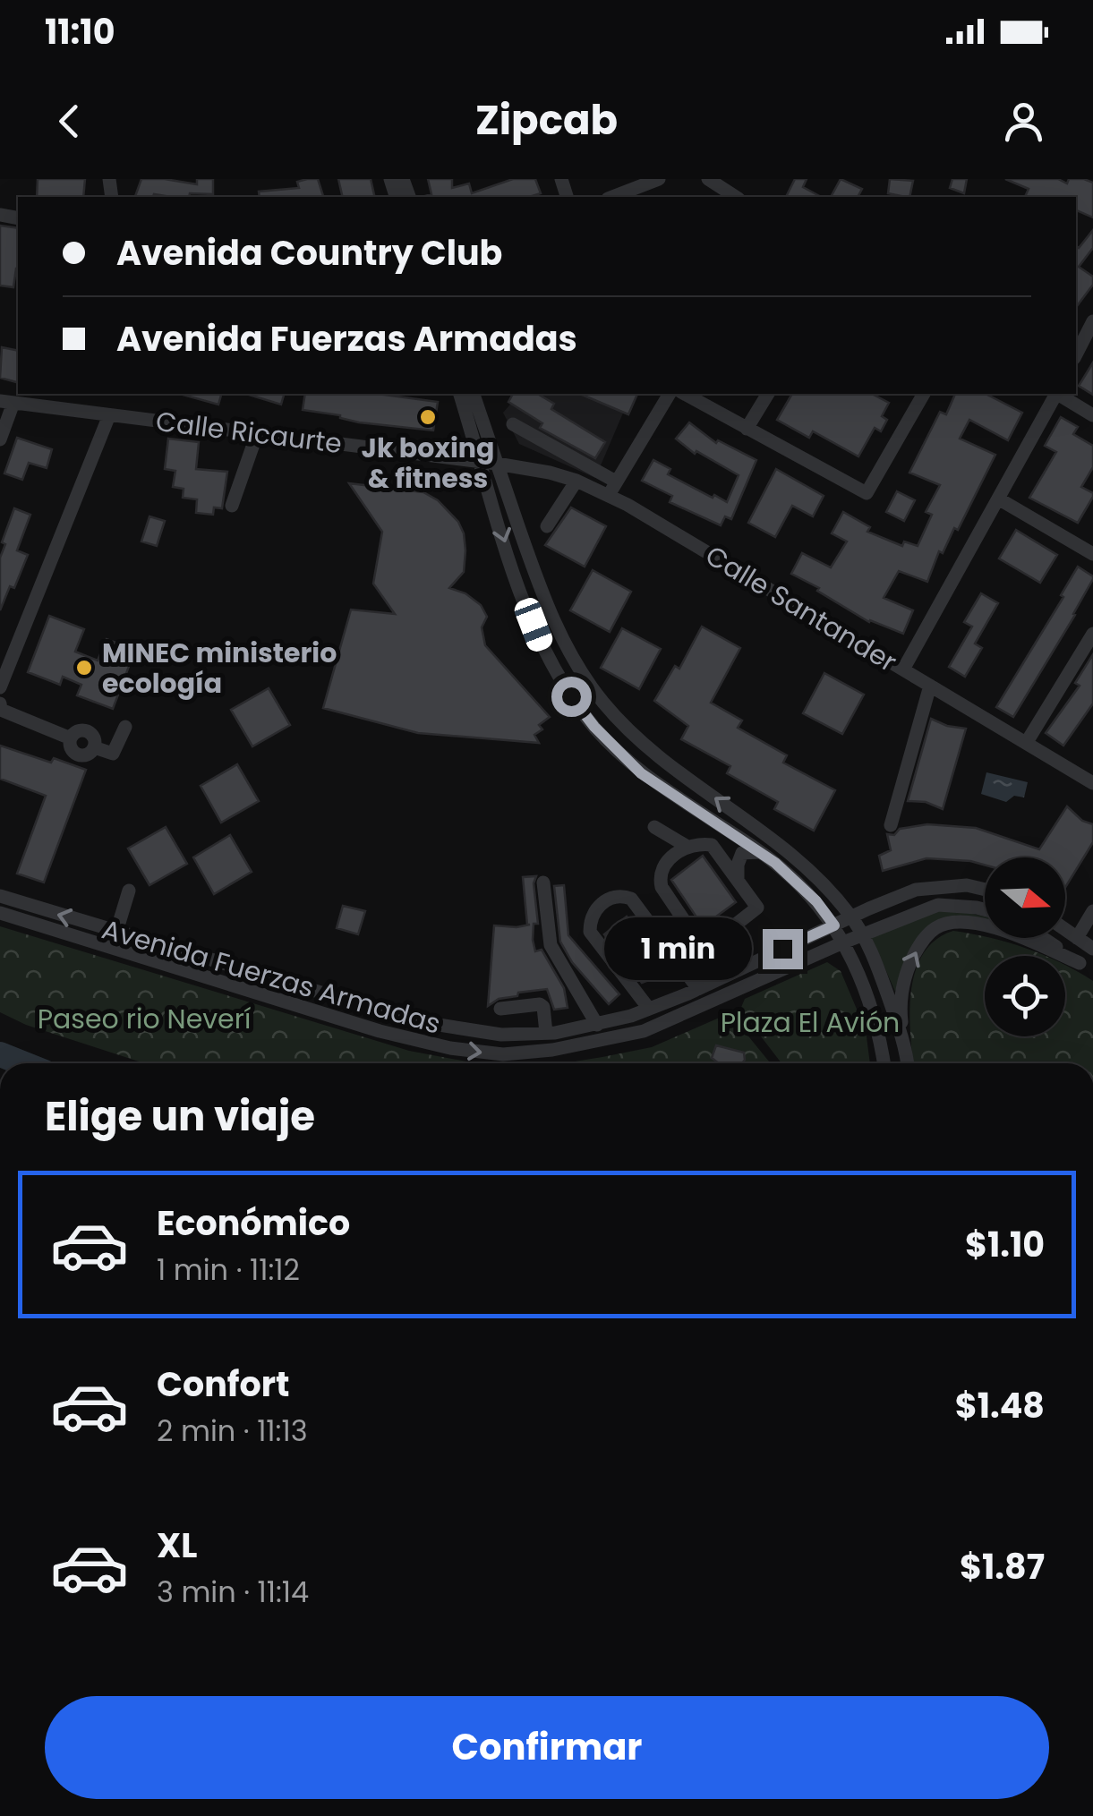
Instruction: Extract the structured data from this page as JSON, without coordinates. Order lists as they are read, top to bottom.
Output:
{
  "streets": {
    "street": ["Calle Ricaurte", "Calle Santander", "Avenida Fuerzas Armadas"]
  },
  "crossings": [
    ["Calle Ricaurte", "Calle Santander"]
  ],
  "parks": ["Paseo rio Neverí", "Plaza El Avión"],
  "places": ["Jk boxing & fitness", "MINEC ministerio ecología"],
  "north": "right",
  "page": {
    "status": "11:10",
    "header": "Zipcab",
    "banner": ["Avenida Country Club", "Avenida Fuerzas Armadas"],
    "bubble": "1 min",
    "heading": "Elige un viaje",
    "list": [
      {
        "name": "Económico",
        "note": "1 min · 11:12",
        "value": "$1.10"
      },
      {
        "name": "Confort",
        "note": "2 min · 11:13",
        "value": "$1.48"
      },
      {
        "name": "XL",
        "note": "3 min · 11:14",
        "value": "$1.87"
      }
    ],
    "buttons": "Confirmar"
  }
}
